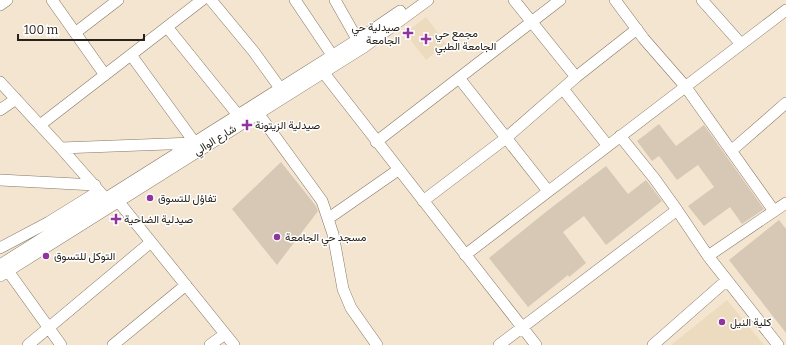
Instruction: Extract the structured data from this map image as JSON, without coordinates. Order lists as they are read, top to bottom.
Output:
{
  "streets": {
    "street": ["شارع الوالي"]
  },
  "places": {
    "health": [
      "صيدلية حي الجامعة",
      "مجمع حي الجامعة الطبي",
      "صيدلية الزيتونة",
      "صيدلية الضاحية"
    ],
    "other": [
      "تفاؤل للتسوق",
      "مسجد حي الجامعة",
      "التوكل للتسوق",
      "كلية النيل"
    ]
  },
  "scale_bar": "100 m"
}
